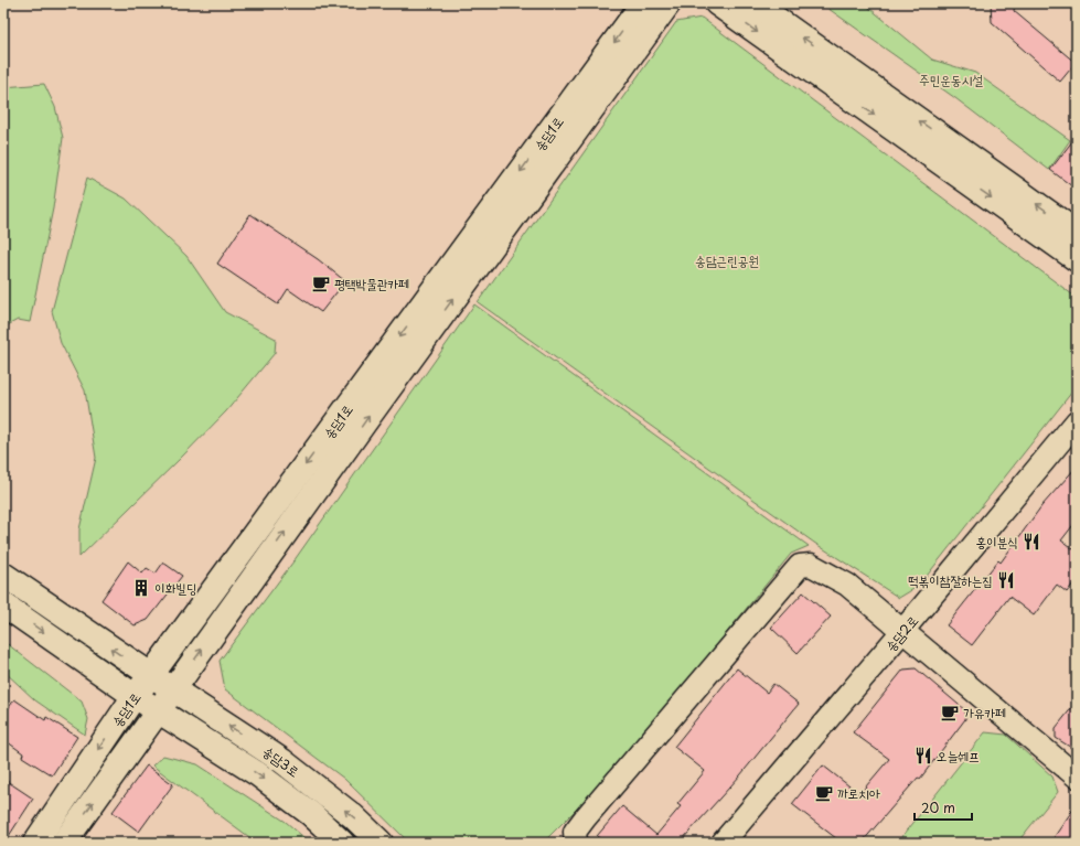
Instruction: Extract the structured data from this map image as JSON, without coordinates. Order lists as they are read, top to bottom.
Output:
{
  "streets": {
    "main road": ["송담1로", "송담3로"],
    "street": ["송담2로"]
  },
  "crossings": [
    ["송담1로", "송담3로"]
  ],
  "parks": ["주민운동시설", "송담근린공원"],
  "places": {
    "cafe": ["평택박물관카페", "가유카페", "까로치아"],
    "restaurant": ["홍이분식", "떡볶이참잘하는집", "오늘쉐프"],
    "building": ["이화빌딩"]
  },
  "scale_bar": "20 m"
}
